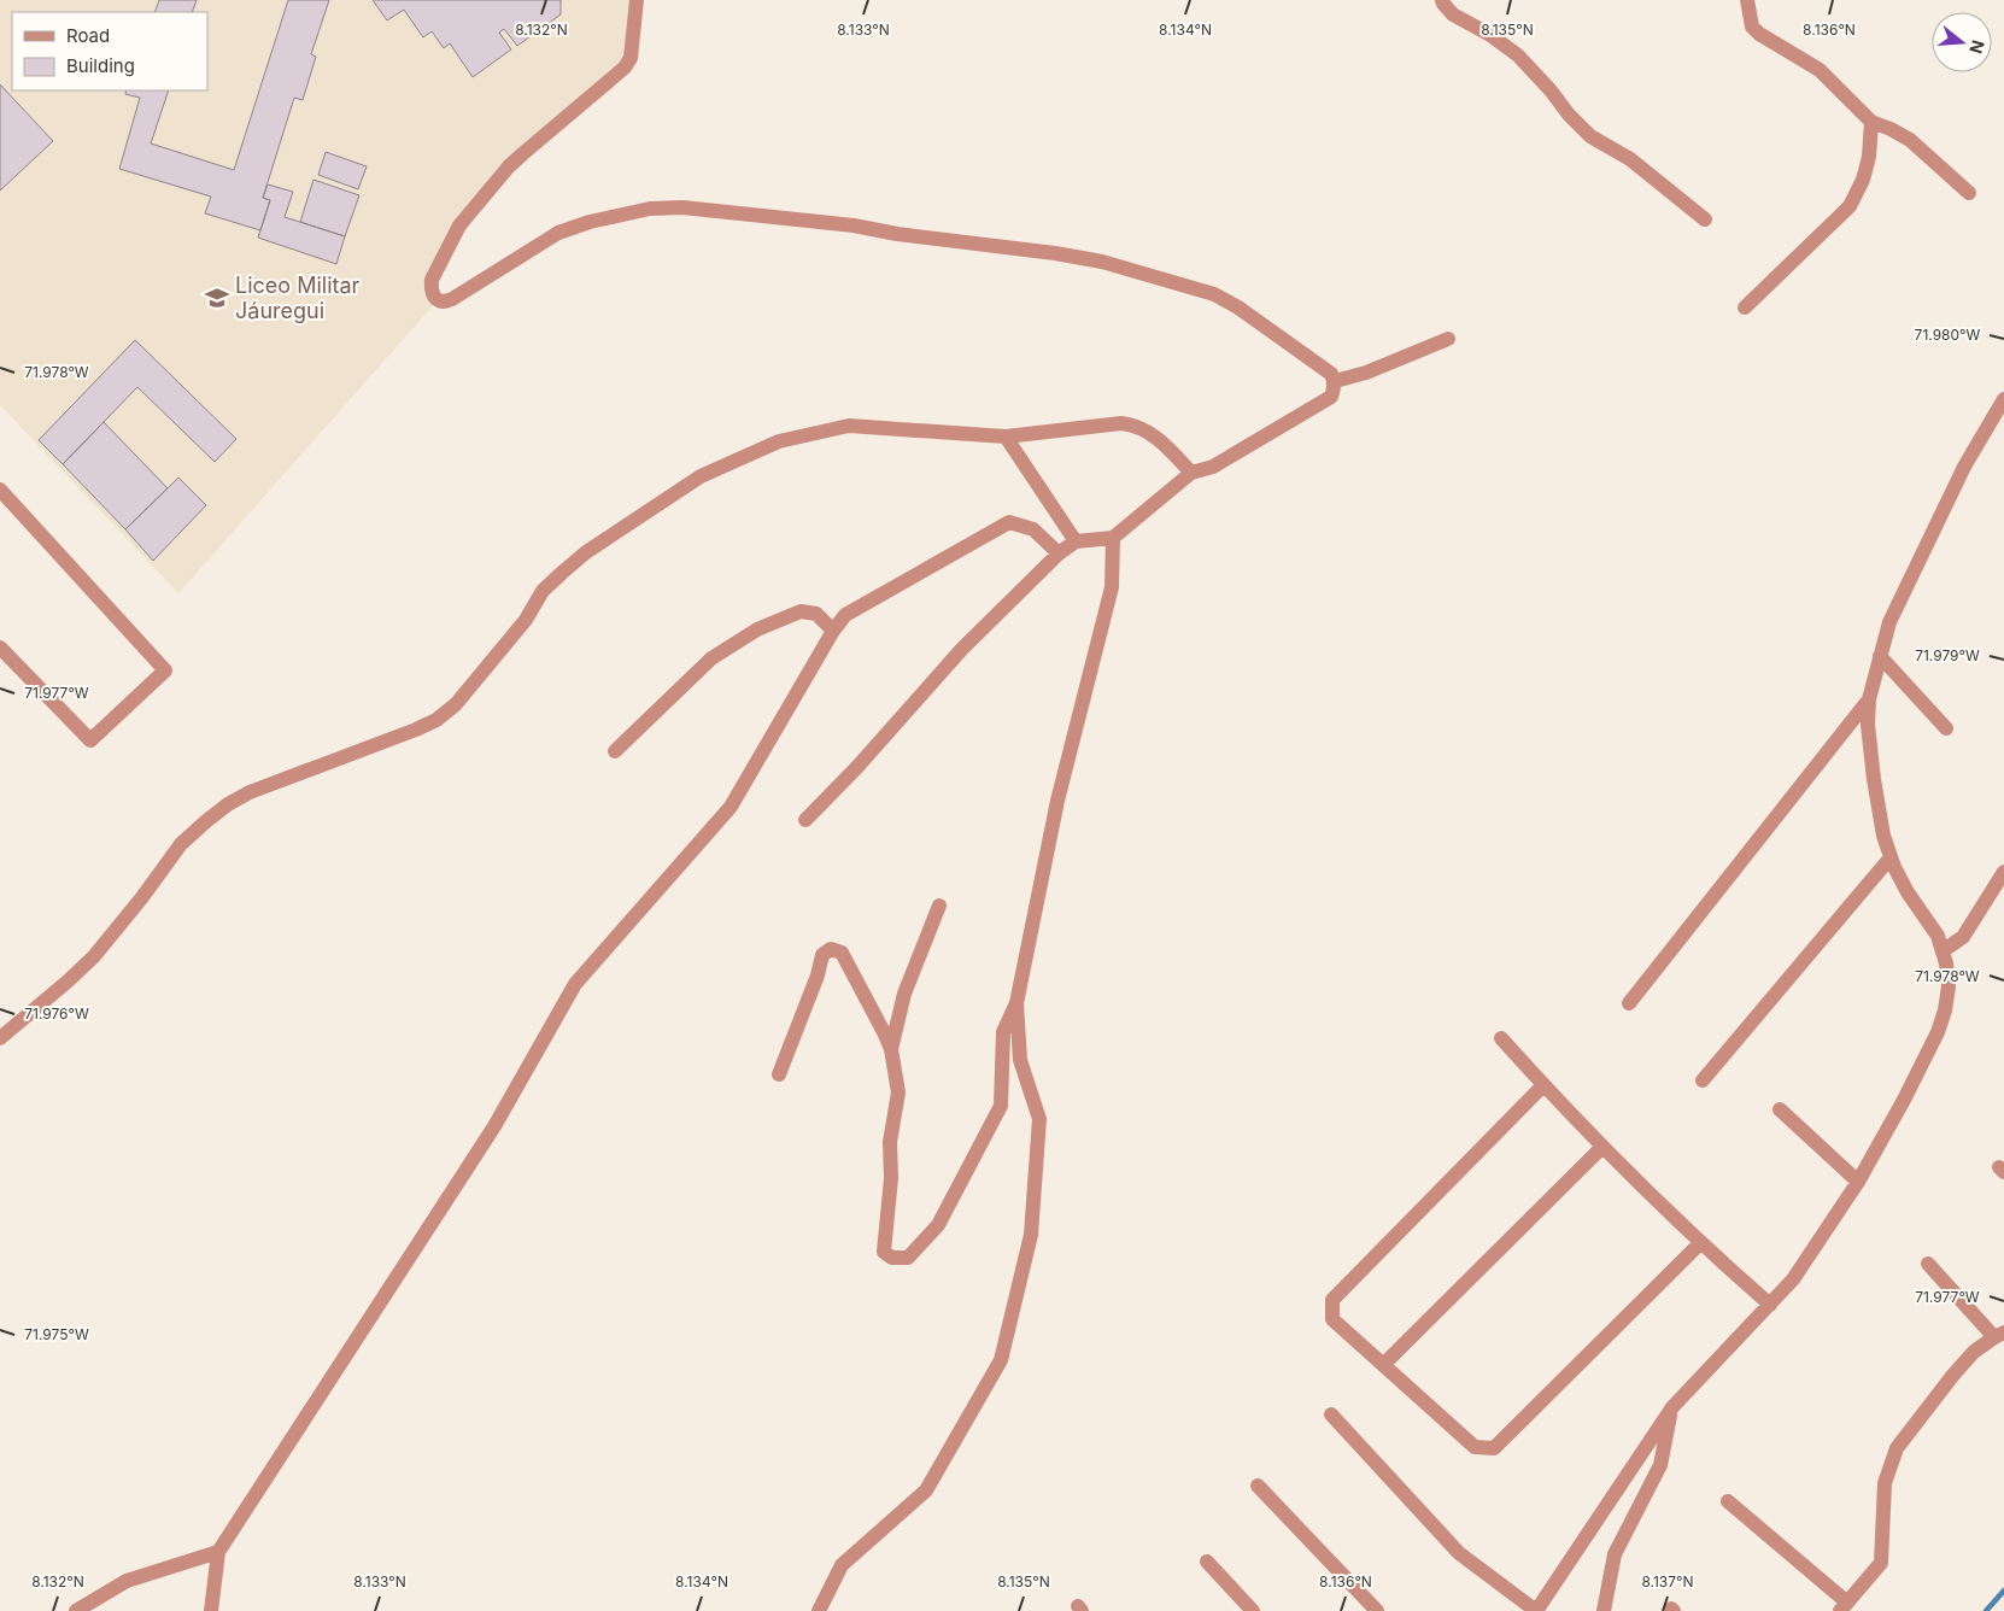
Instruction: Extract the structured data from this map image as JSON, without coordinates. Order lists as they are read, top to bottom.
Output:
{
  "places": {
    "school or university": ["Liceo Militar Jáuregui"]
  },
  "legend": ["Road", "Building"],
  "north": "right",
  "coordinates": [
    "8.132°N",
    "8.133°N",
    "8.134°N",
    "8.135°N",
    "8.136°N",
    "71.980°W",
    "71.978°W",
    "71.979°W",
    "71.977°W",
    "71.976°W",
    "71.975°W",
    "8.137°N"
  ]
}
